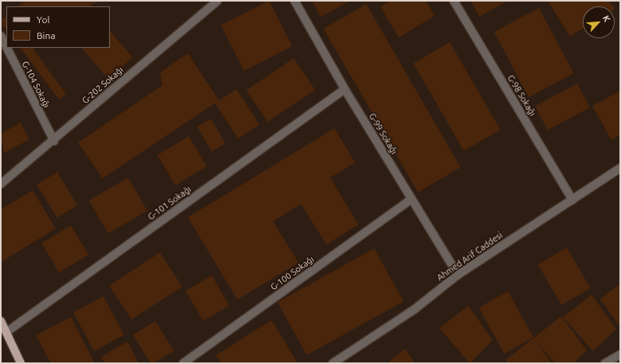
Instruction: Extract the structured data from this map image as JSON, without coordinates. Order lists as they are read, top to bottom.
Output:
{
  "streets": {
    "street": [
      "G-104 Sokağı",
      "G-202 Sokağı",
      "G-98 Sokağı",
      "G-99 Sokağı",
      "G-101 Sokağı",
      "Ahmed Arif Caddesi",
      "G-100 Sokağı"
    ]
  },
  "crossings": [
    ["G-104 Sokağı", "G-202 Sokağı"],
    ["G-98 Sokağı", "Ahmed Arif Caddesi"],
    ["G-99 Sokağı", "G-101 Sokağı"],
    ["G-99 Sokağı", "Ahmed Arif Caddesi"],
    ["G-99 Sokağı", "G-100 Sokağı"]
  ],
  "legend": ["Yol", "Bina"],
  "north": "top right"
}
